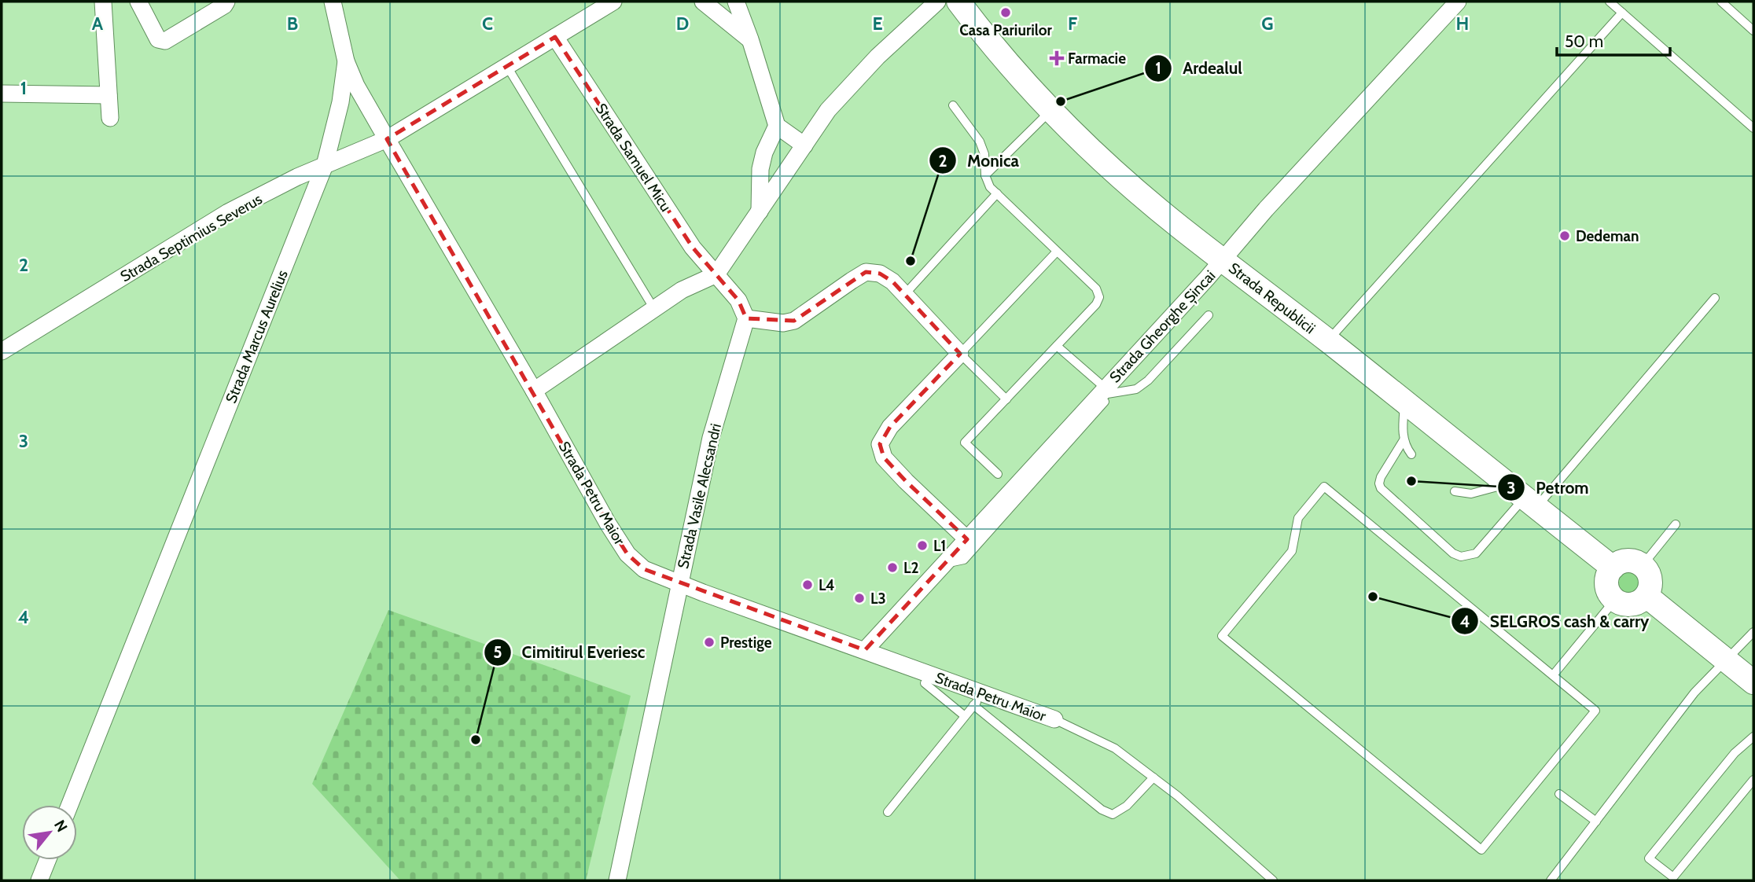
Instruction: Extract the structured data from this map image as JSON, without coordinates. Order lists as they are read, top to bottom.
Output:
{
  "streets": {
    "main road": ["Strada Republicii"],
    "street": [
      "Strada Samuel Micu",
      "Strada Septimius Severus",
      "Strada Gheorghe Șincai",
      "Strada Marcus Aurelius",
      "Strada Petru Maior",
      "Strada Vasile Alecsandri"
    ]
  },
  "crossings": [
    ["Strada Septimius Severus", "Strada Marcus Aurelius"],
    ["Strada Republicii", "Strada Gheorghe Șincai"],
    ["Strada Gheorghe Șincai", "Strada Petru Maior"],
    ["Strada Petru Maior", "Strada Vasile Alecsandri"]
  ],
  "places": {
    "other": [
      "Casa Pariurilor",
      "Ardealul",
      "Dedeman",
      "Monica",
      "Petrom",
      "L1",
      "L2",
      "L4",
      "SELGROS cash & carry",
      "L3",
      "Prestige",
      "Cimitirul Everiesc"
    ],
    "health": ["Farmacie"]
  },
  "scale_bar": "50 m",
  "north": "top right",
  "grid": {
    "columns": [
      "A",
      "B",
      "C",
      "D",
      "E",
      "F",
      "G",
      "H"
    ],
    "rows": [
      "1",
      "2",
      "3",
      "4"
    ]
  }
}
